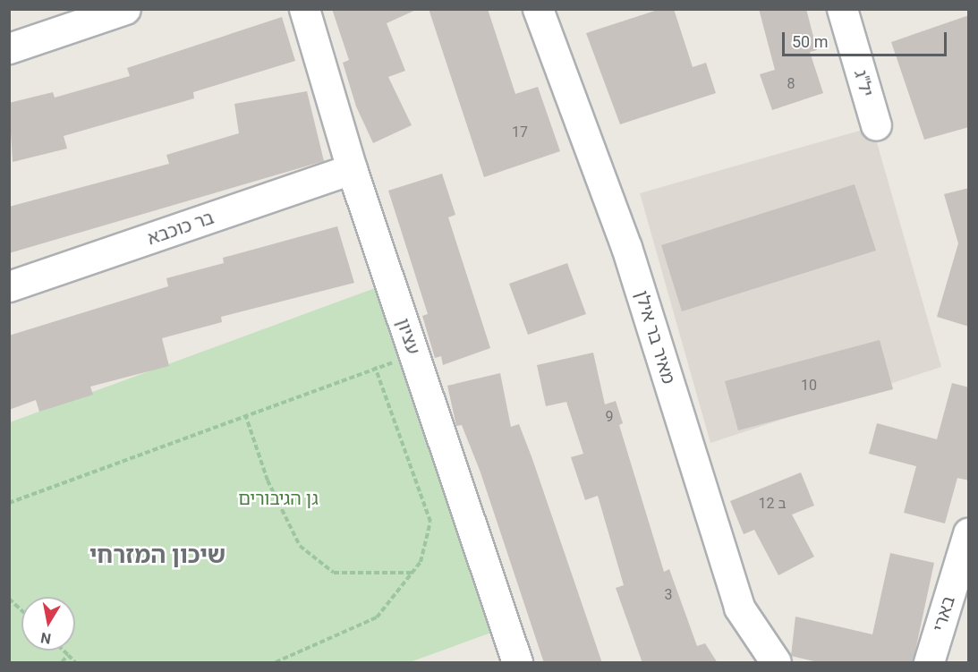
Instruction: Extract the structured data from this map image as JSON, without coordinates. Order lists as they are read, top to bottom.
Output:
{
  "streets": {
    "street": [
      "יל\"ג",
      "בר כוכבא",
      "עציון",
      "מאיר בר אילן",
      "בארי"
    ]
  },
  "crossings": [
    ["בר כוכבא", "עציון"]
  ],
  "districts": ["שיכון המזרחי"],
  "parks": ["גן הגיבורים"],
  "house_numbers": [
    "8",
    "17",
    "10",
    "9",
    "12 ב",
    "3"
  ],
  "scale_bar": "50 m",
  "north": "bottom"
}
